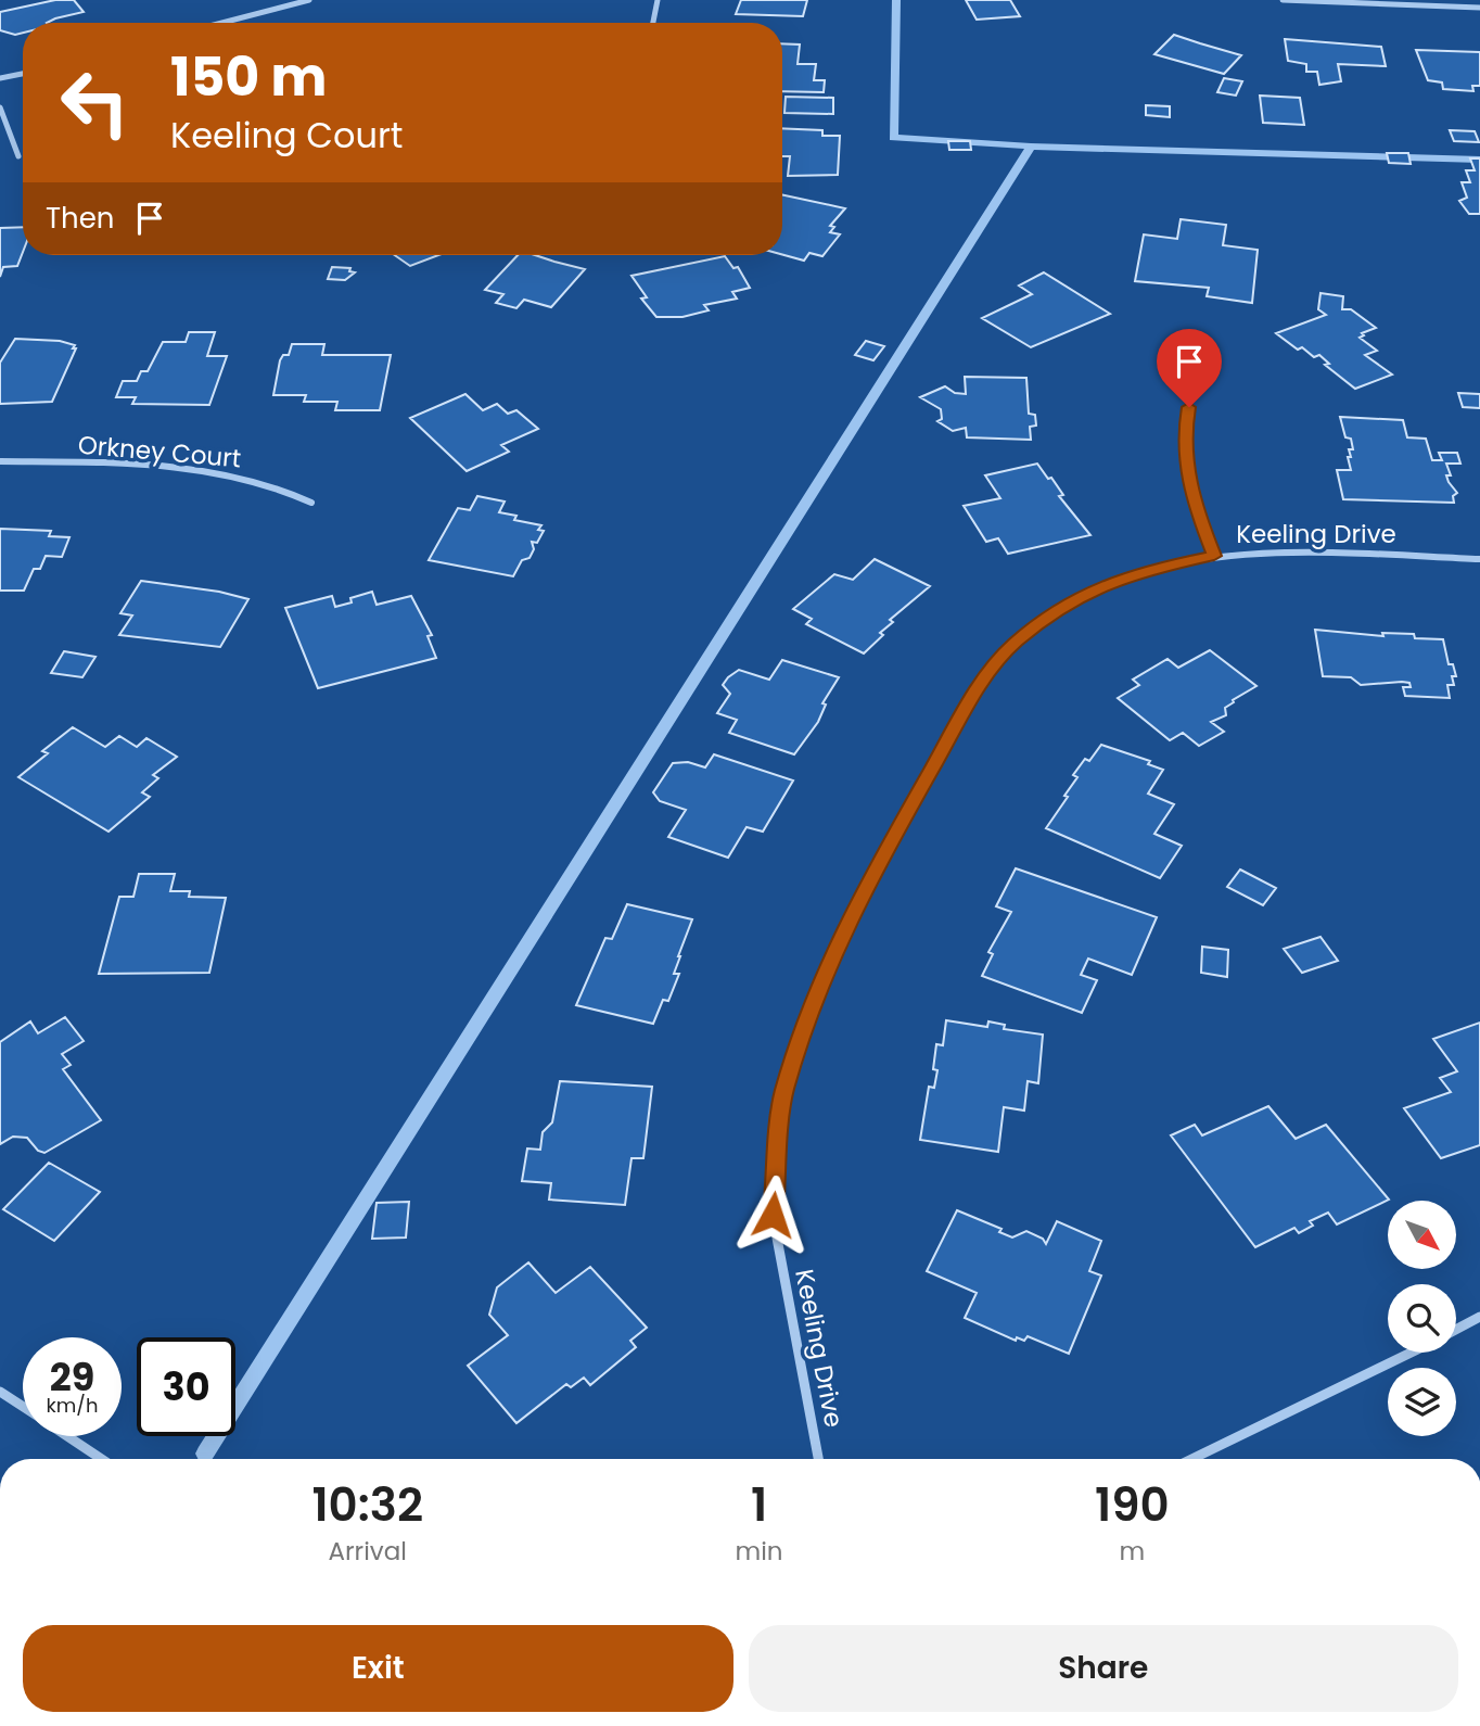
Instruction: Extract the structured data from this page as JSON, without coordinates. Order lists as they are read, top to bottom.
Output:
{
  "streets": {
    "street": ["Orkney Court", "Keeling Drive"]
  },
  "north": "bottom right",
  "page": {
    "turn": ["150 m", "Keeling Court"],
    "then": "Then",
    "speed": "29 km/h",
    "limit": "30",
    "eta": [
      "10:32",
      "Arrival",
      "1",
      "min",
      "190",
      "m"
    ],
    "buttons": ["Exit", "Share"]
  }
}
